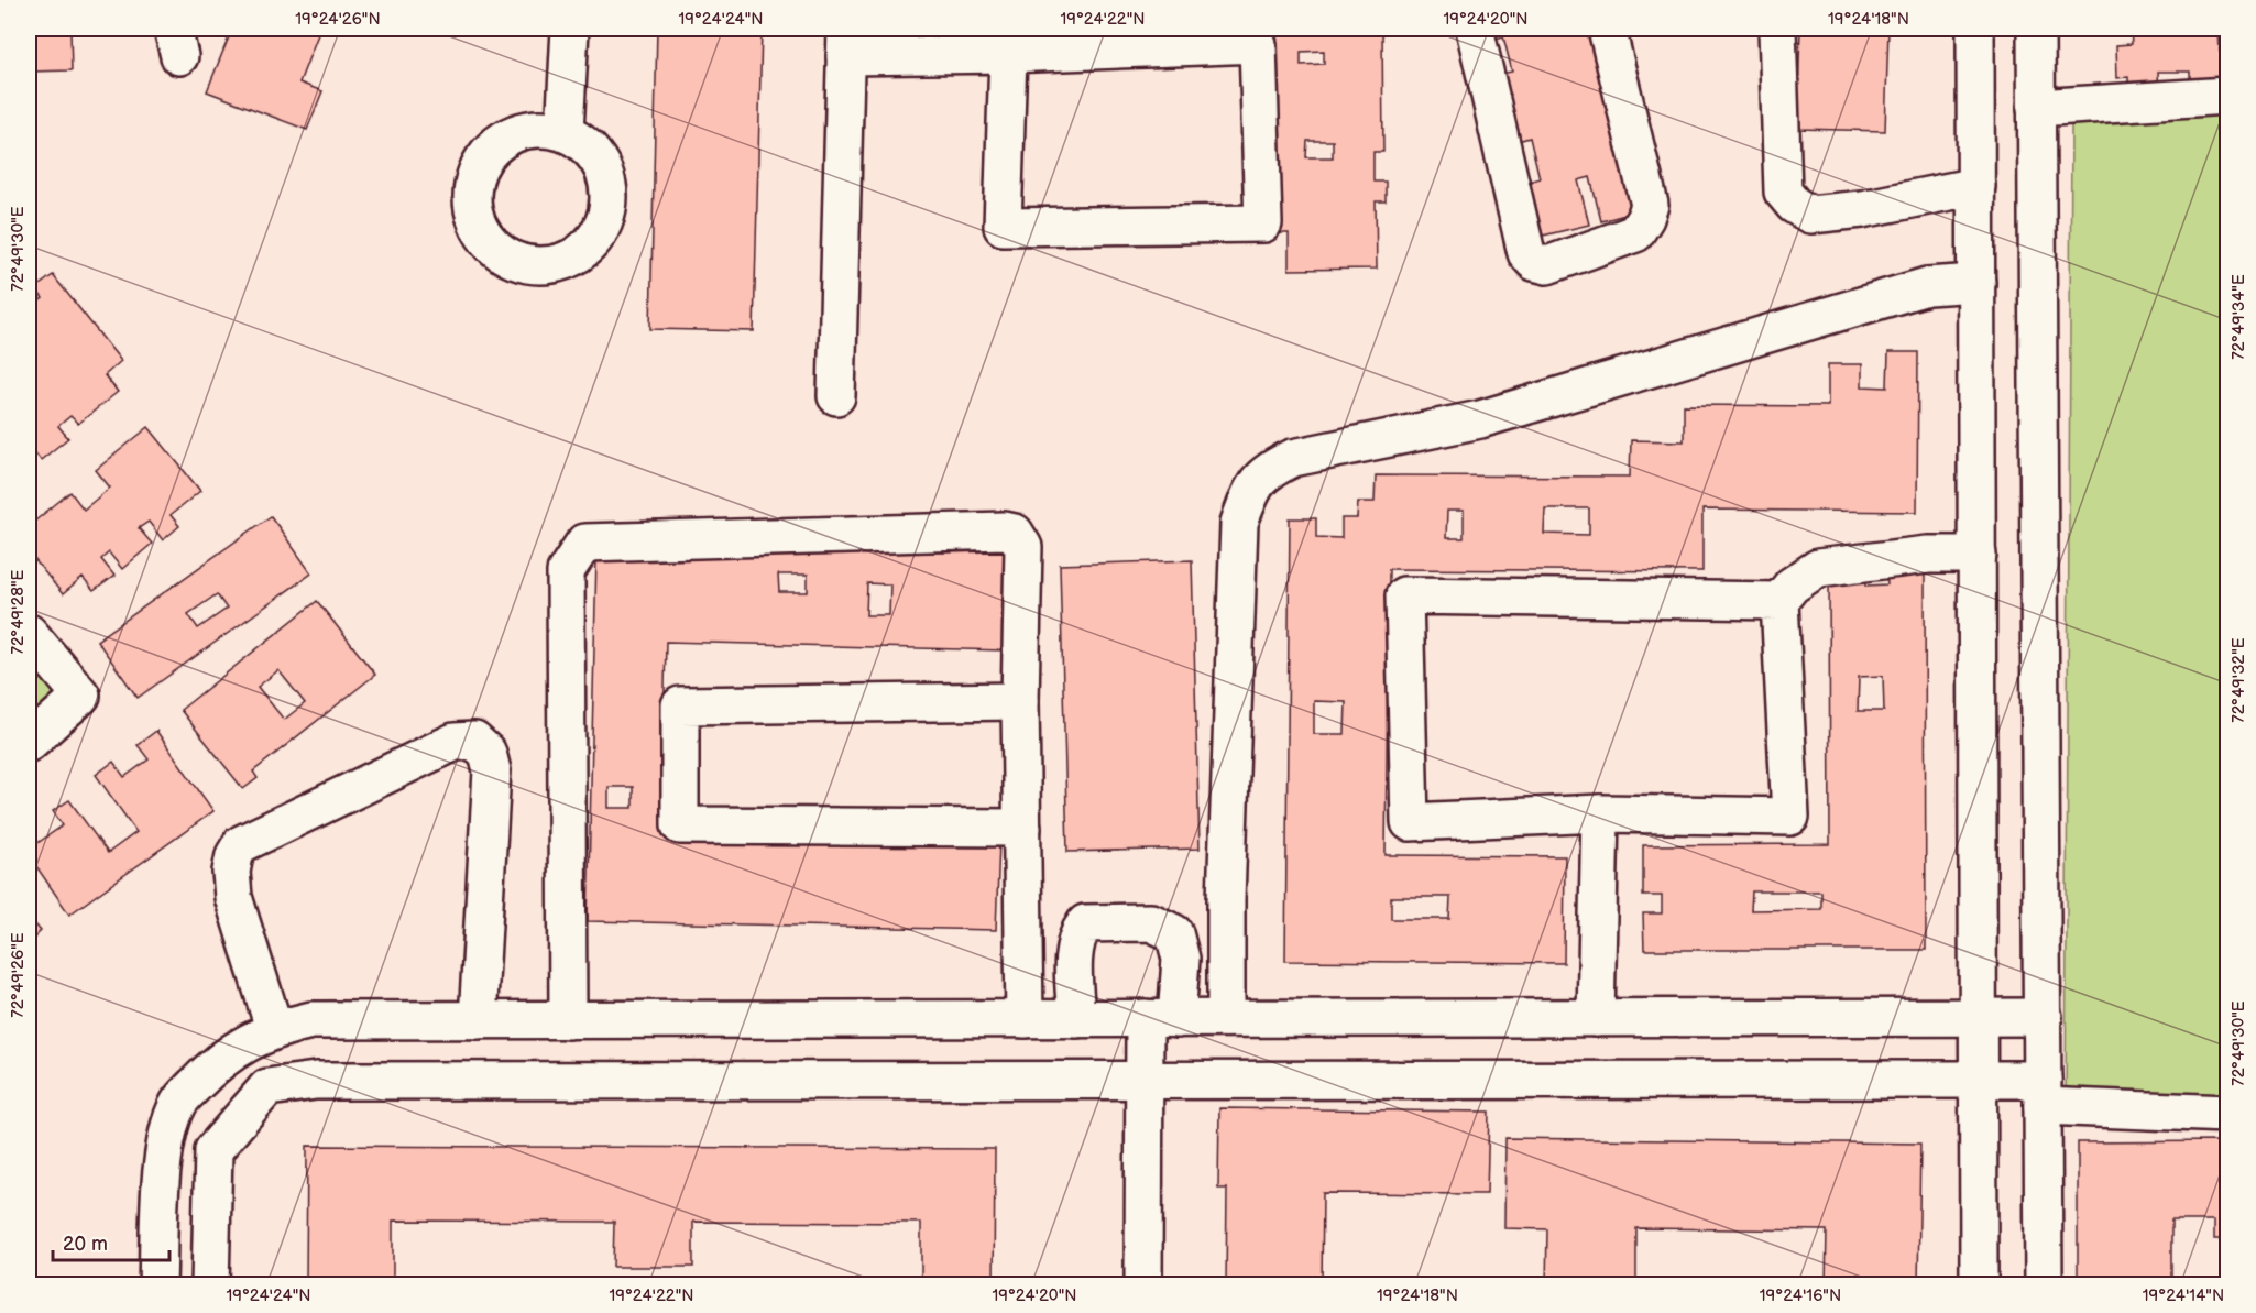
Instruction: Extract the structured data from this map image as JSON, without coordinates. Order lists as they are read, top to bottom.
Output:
{
  "scale_bar": "20 m",
  "coordinates": [
    "19°24'26\"N",
    "19°24'24\"N",
    "19°24'22\"N",
    "19°24'20\"N",
    "19°24'18\"N",
    "72°49'30\"E",
    "72°49'34\"E",
    "72°49'28\"E",
    "72°49'32\"E",
    "72°49'26\"E",
    "19°24'16\"N",
    "19°24'14\"N"
  ]
}
